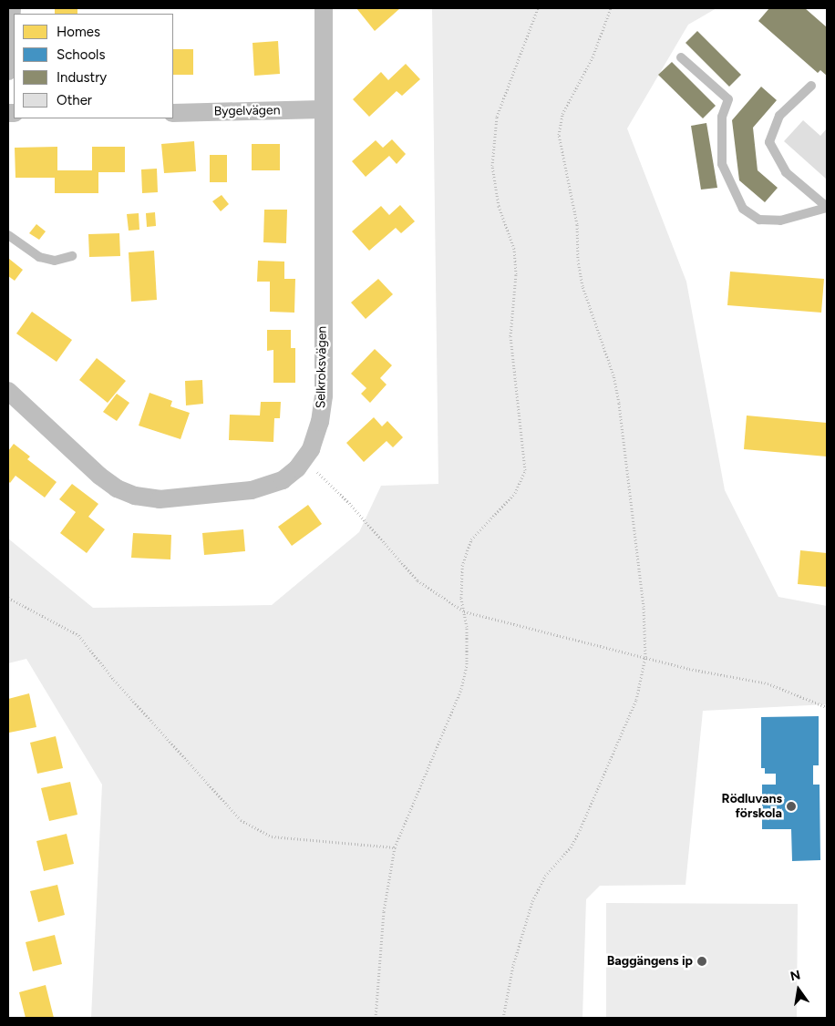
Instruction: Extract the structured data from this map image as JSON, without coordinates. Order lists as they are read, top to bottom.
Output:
{
  "streets": {
    "street": ["Bygelvägen", "Selkroksvägen"]
  },
  "crossings": [
    ["Bygelvägen", "Selkroksvägen"]
  ],
  "places": ["Rödluvans förskola", "Baggängens ip"],
  "legend": [
    "Homes",
    "Schools",
    "Industry",
    "Other"
  ],
  "north": "top"
}
